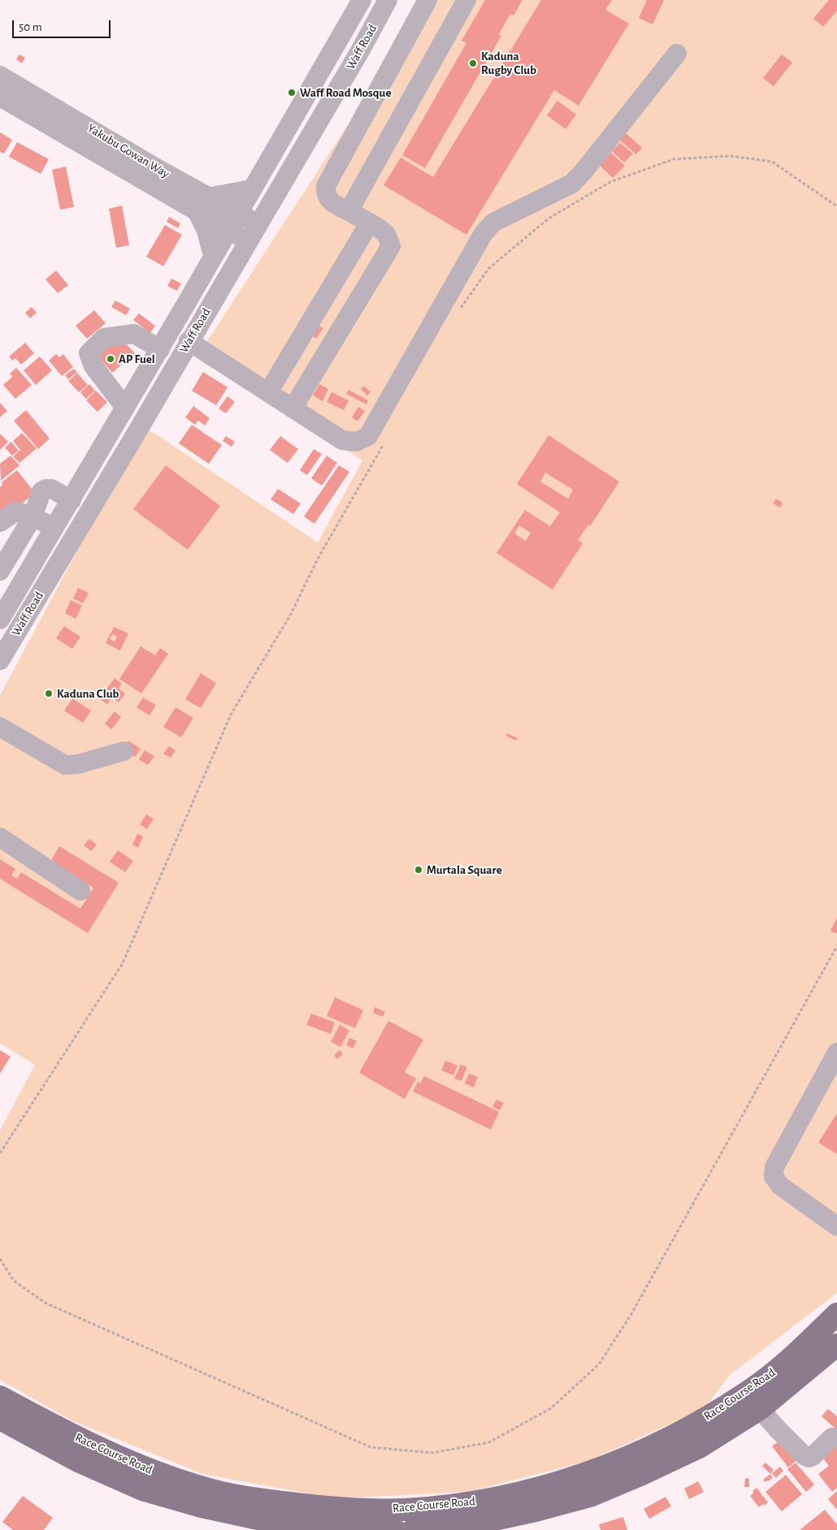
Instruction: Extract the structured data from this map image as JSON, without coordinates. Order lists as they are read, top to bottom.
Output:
{
  "streets": {
    "main road": ["Race Course Road"],
    "street": ["Waff Road", "Yakubu Gowan Way"]
  },
  "crossings": [
    ["Waff Road", "Yakubu Gowan Way"]
  ],
  "places": [
    "Kaduna Rugby Club",
    "Waff Road Mosque",
    "AP Fuel",
    "Kaduna Club",
    "Murtala Square"
  ],
  "scale_bar": "50 m"
}
